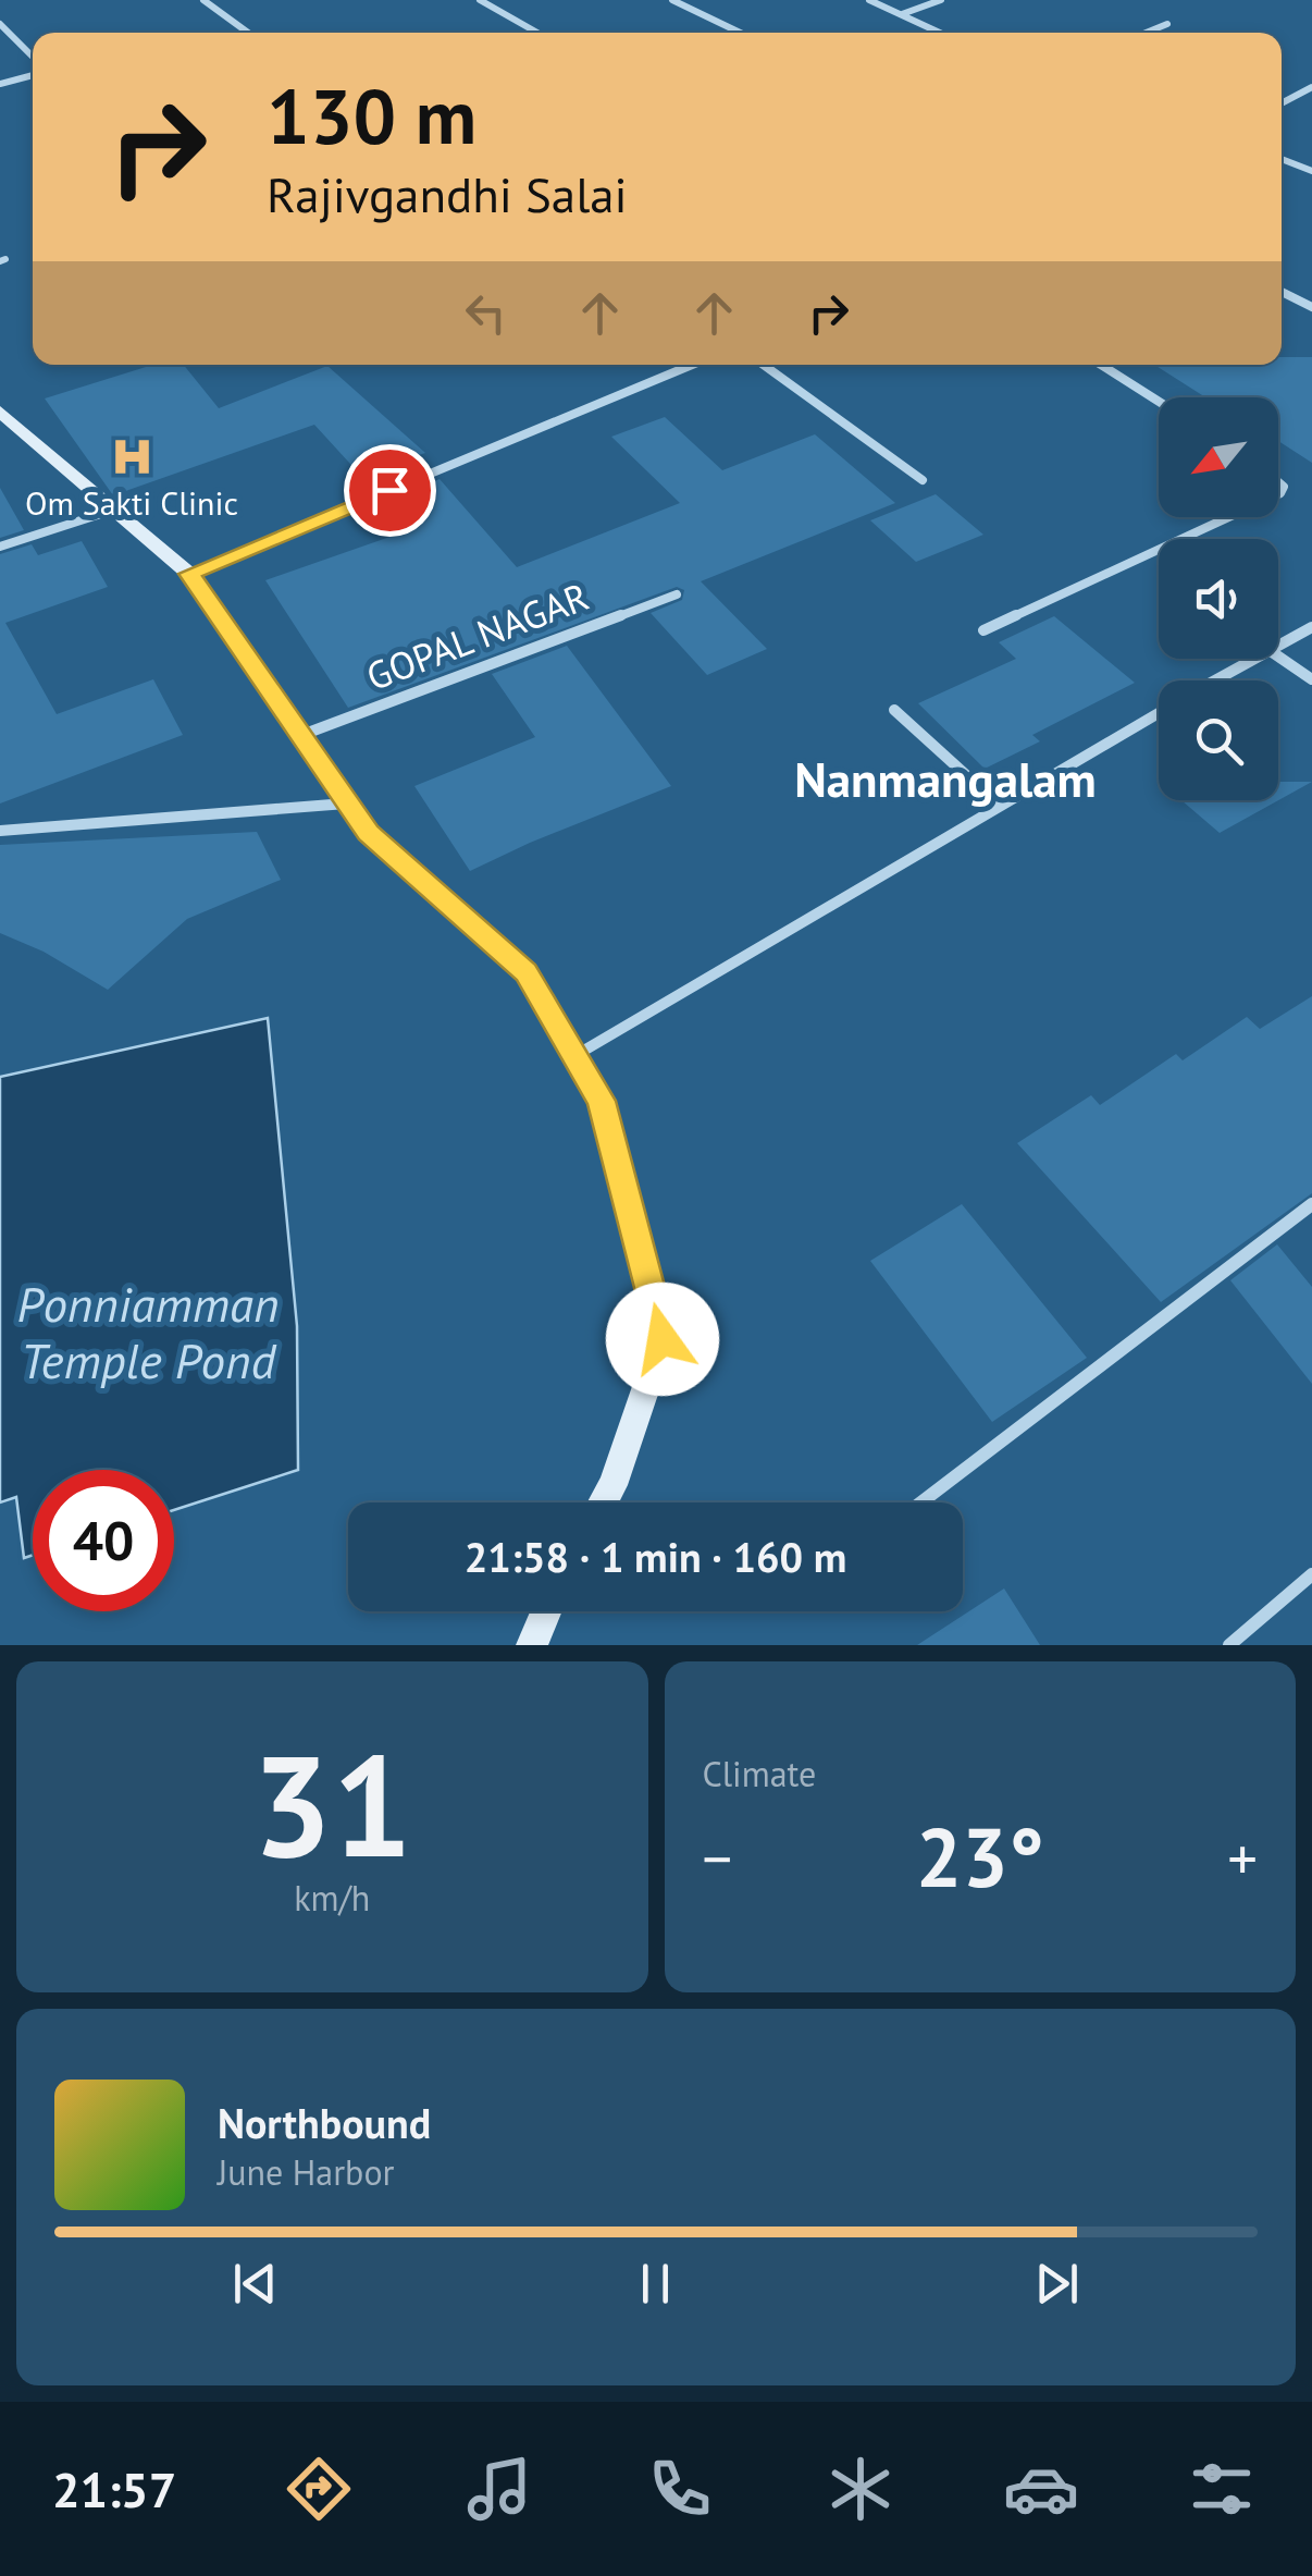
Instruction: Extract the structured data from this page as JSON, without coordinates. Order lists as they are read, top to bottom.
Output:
{
  "streets": {
    "street": ["GOPAL NAGAR"]
  },
  "districts": ["Nanmangalam"],
  "water": ["Ponniamman Temple Pond"],
  "places": {
    "hospital": ["Om Sakti Clinic"]
  },
  "north": "bottom left",
  "page": {
    "turn": ["130 m", "Rajivgandhi Salai"],
    "limit": "40",
    "trip": "21:58 · 1 min · 160 m",
    "tile": [
      ["31", "km/h"],
      "Climate"
    ],
    "heat": ["−", "23°", "+"],
    "song": ["Northbound", "June Harbor"],
    "tabs": "21:57"
  }
}
